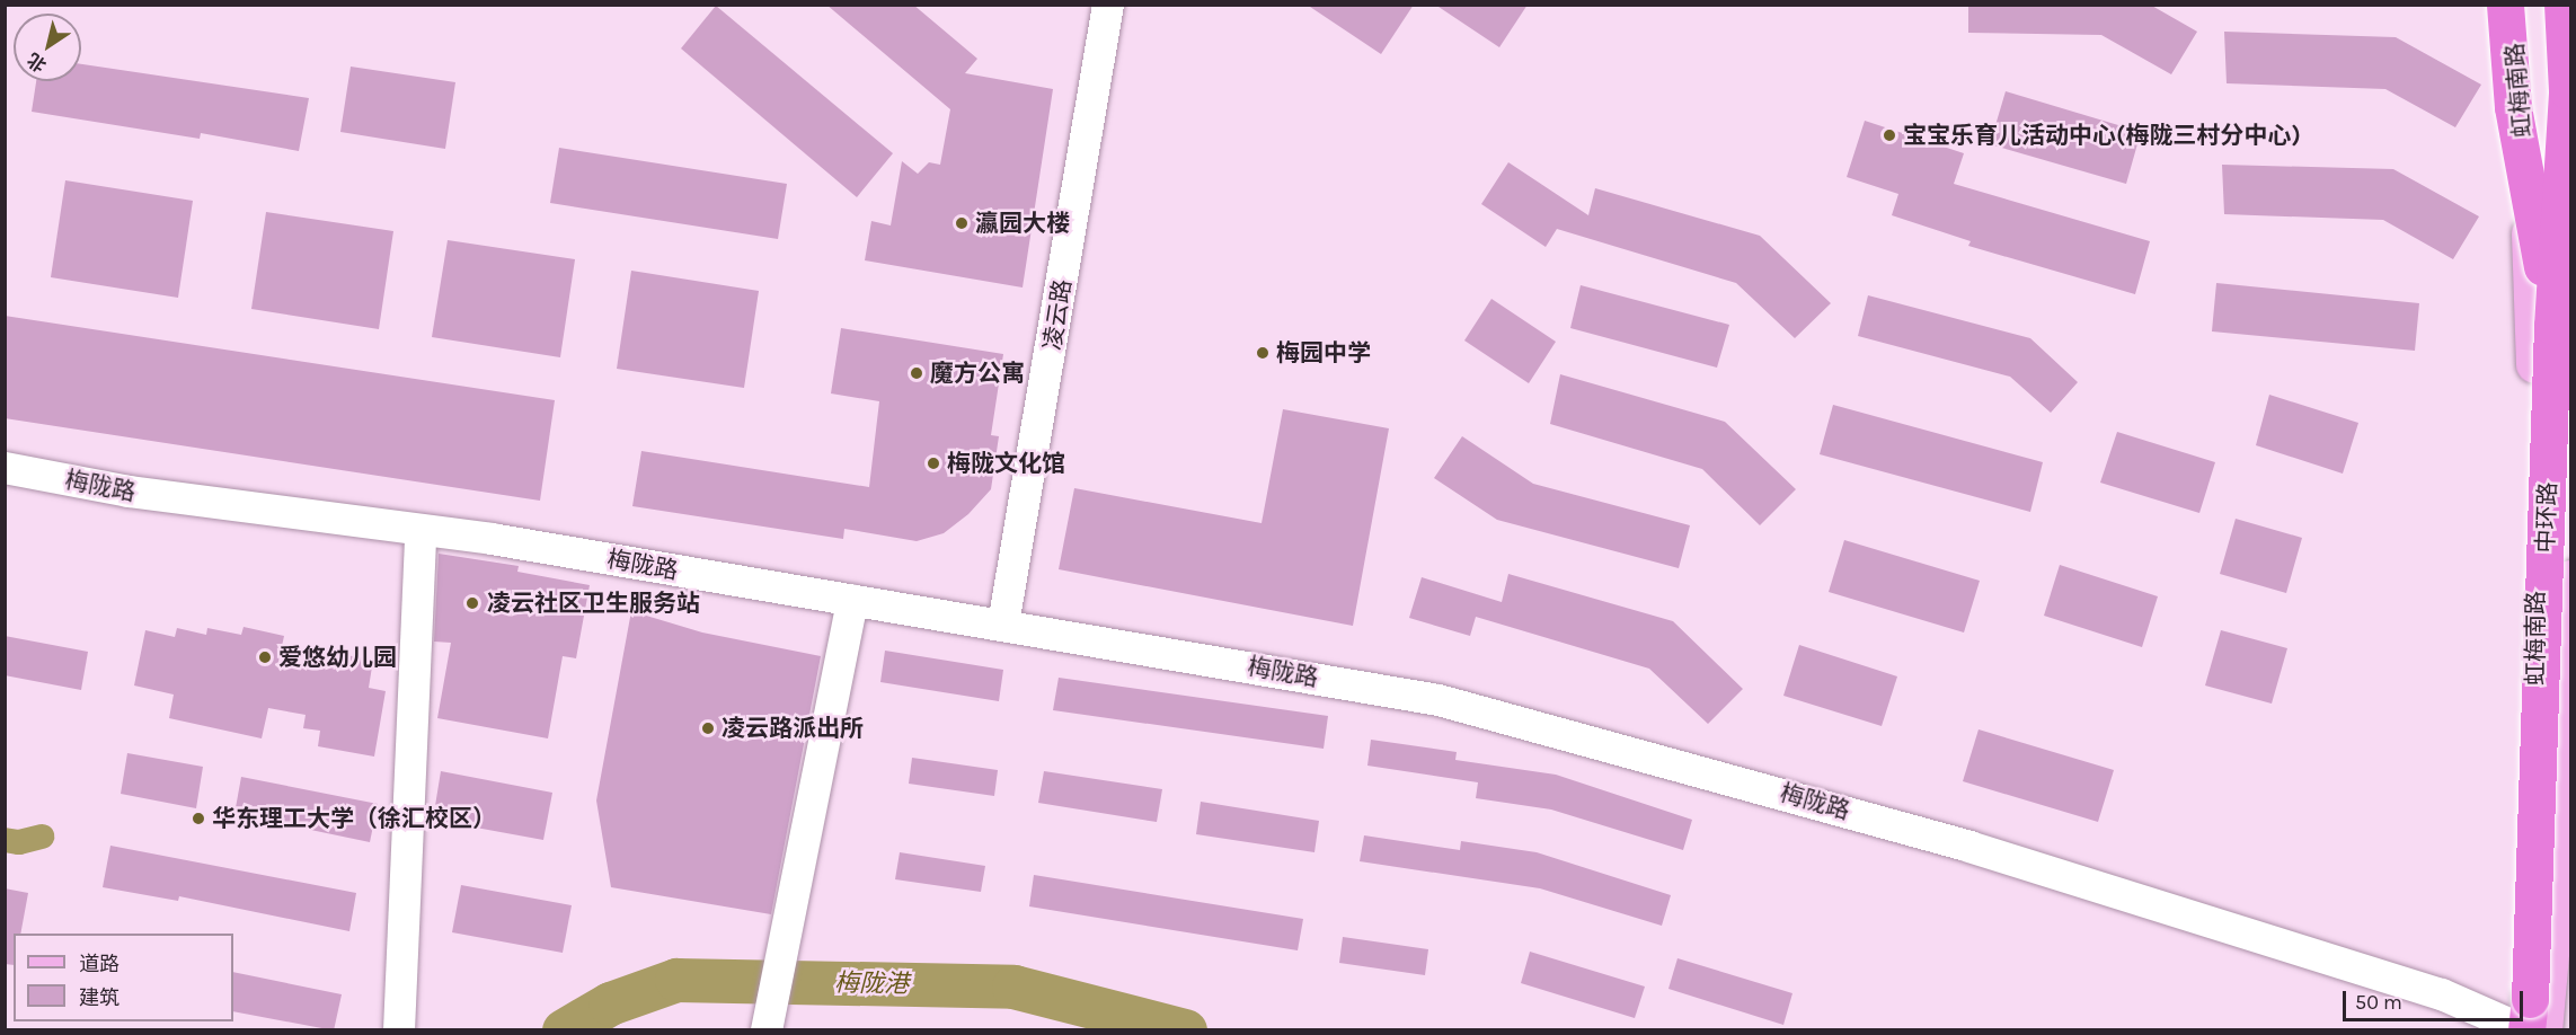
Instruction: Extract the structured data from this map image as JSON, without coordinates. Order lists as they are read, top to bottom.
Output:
{
  "streets": {
    "highway": ["中环路"],
    "main road": ["虹梅南路"],
    "street": ["凌云路", "梅陇路"]
  },
  "crossings": [
    ["虹梅南路", "梅陇路"],
    ["虹梅南路", "中环路"],
    ["凌云路", "梅陇路"],
    ["梅陇路", "中环路"]
  ],
  "water": ["梅陇港"],
  "places": [
    "宝宝乐育儿活动中心(梅陇三村分中心)",
    "瀛园大楼",
    "梅园中学",
    "魔方公寓",
    "梅陇文化馆",
    "凌云社区卫生服务站",
    "爱悠幼儿园",
    "凌云路派出所",
    "华东理工大学（徐汇校区）"
  ],
  "legend": ["道路", "建筑"],
  "scale_bar": "50 m",
  "north": "bottom left"
}
